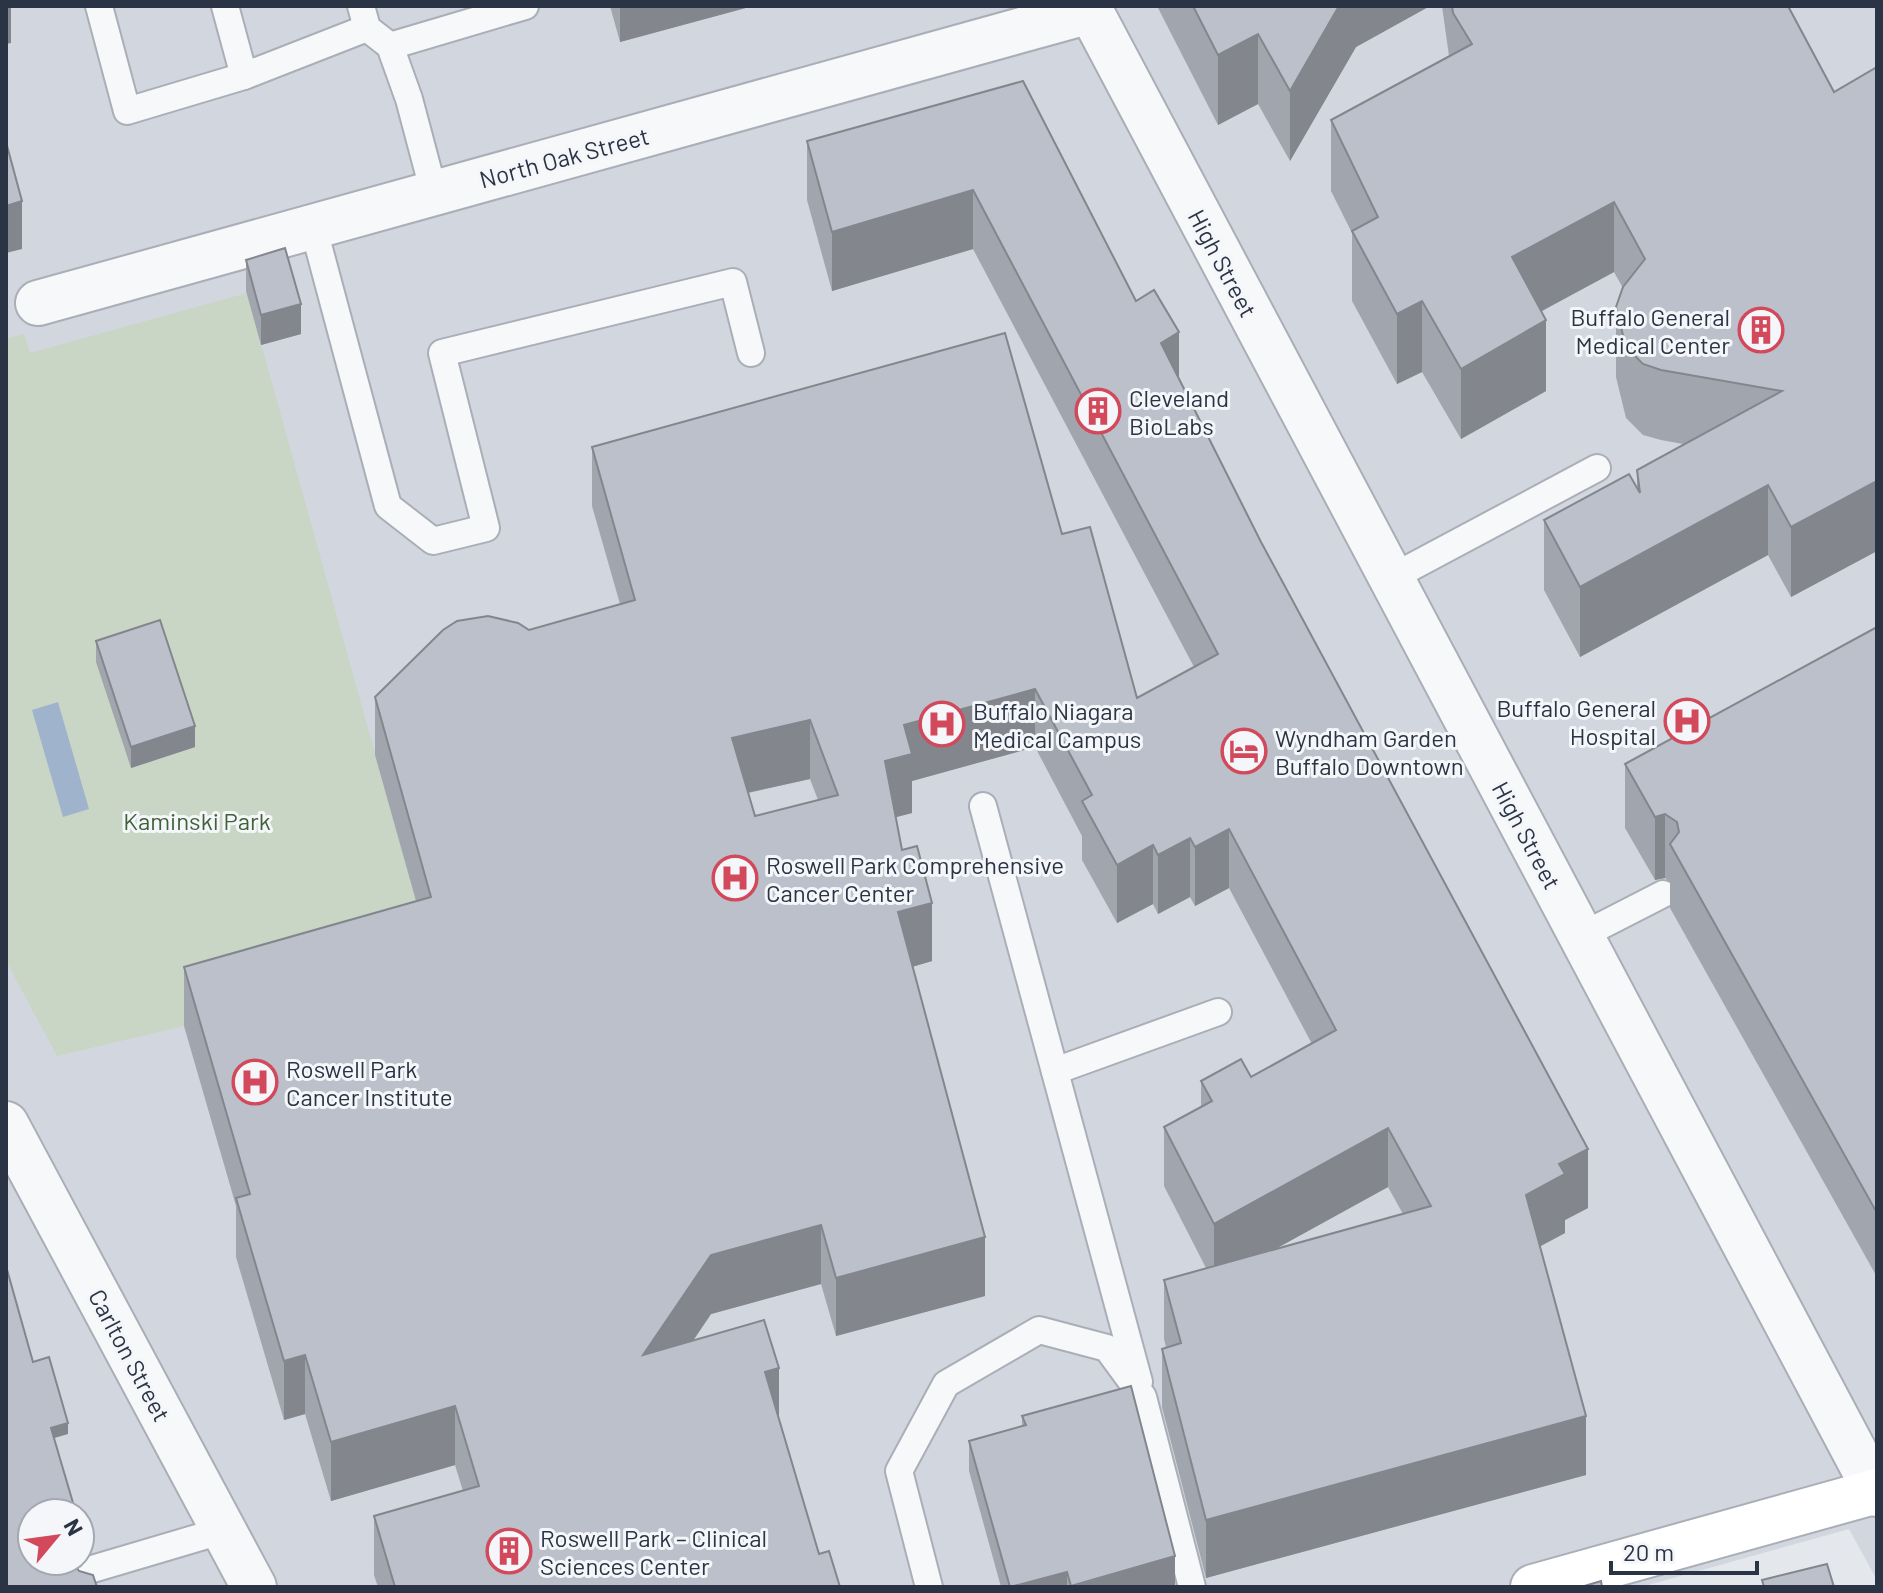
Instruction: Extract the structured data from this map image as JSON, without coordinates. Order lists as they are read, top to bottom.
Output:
{
  "streets": {
    "street": ["North Oak Street", "High Street", "Carlton Street"]
  },
  "crossings": [
    ["North Oak Street", "High Street"]
  ],
  "parks": ["Kaminski Park"],
  "places": {
    "building": ["Buffalo General Medical Center", "Cleveland BioLabs", "Roswell Park – Clinical Sciences Center"],
    "hospital": [
      "Buffalo General Hospital",
      "Buffalo Niagara Medical Campus",
      "Roswell Park Comprehensive Cancer Center",
      "Roswell Park Cancer Institute"
    ],
    "hotel": ["Wyndham Garden Buffalo Downtown"]
  },
  "scale_bar": "20 m",
  "north": "top right"
}
